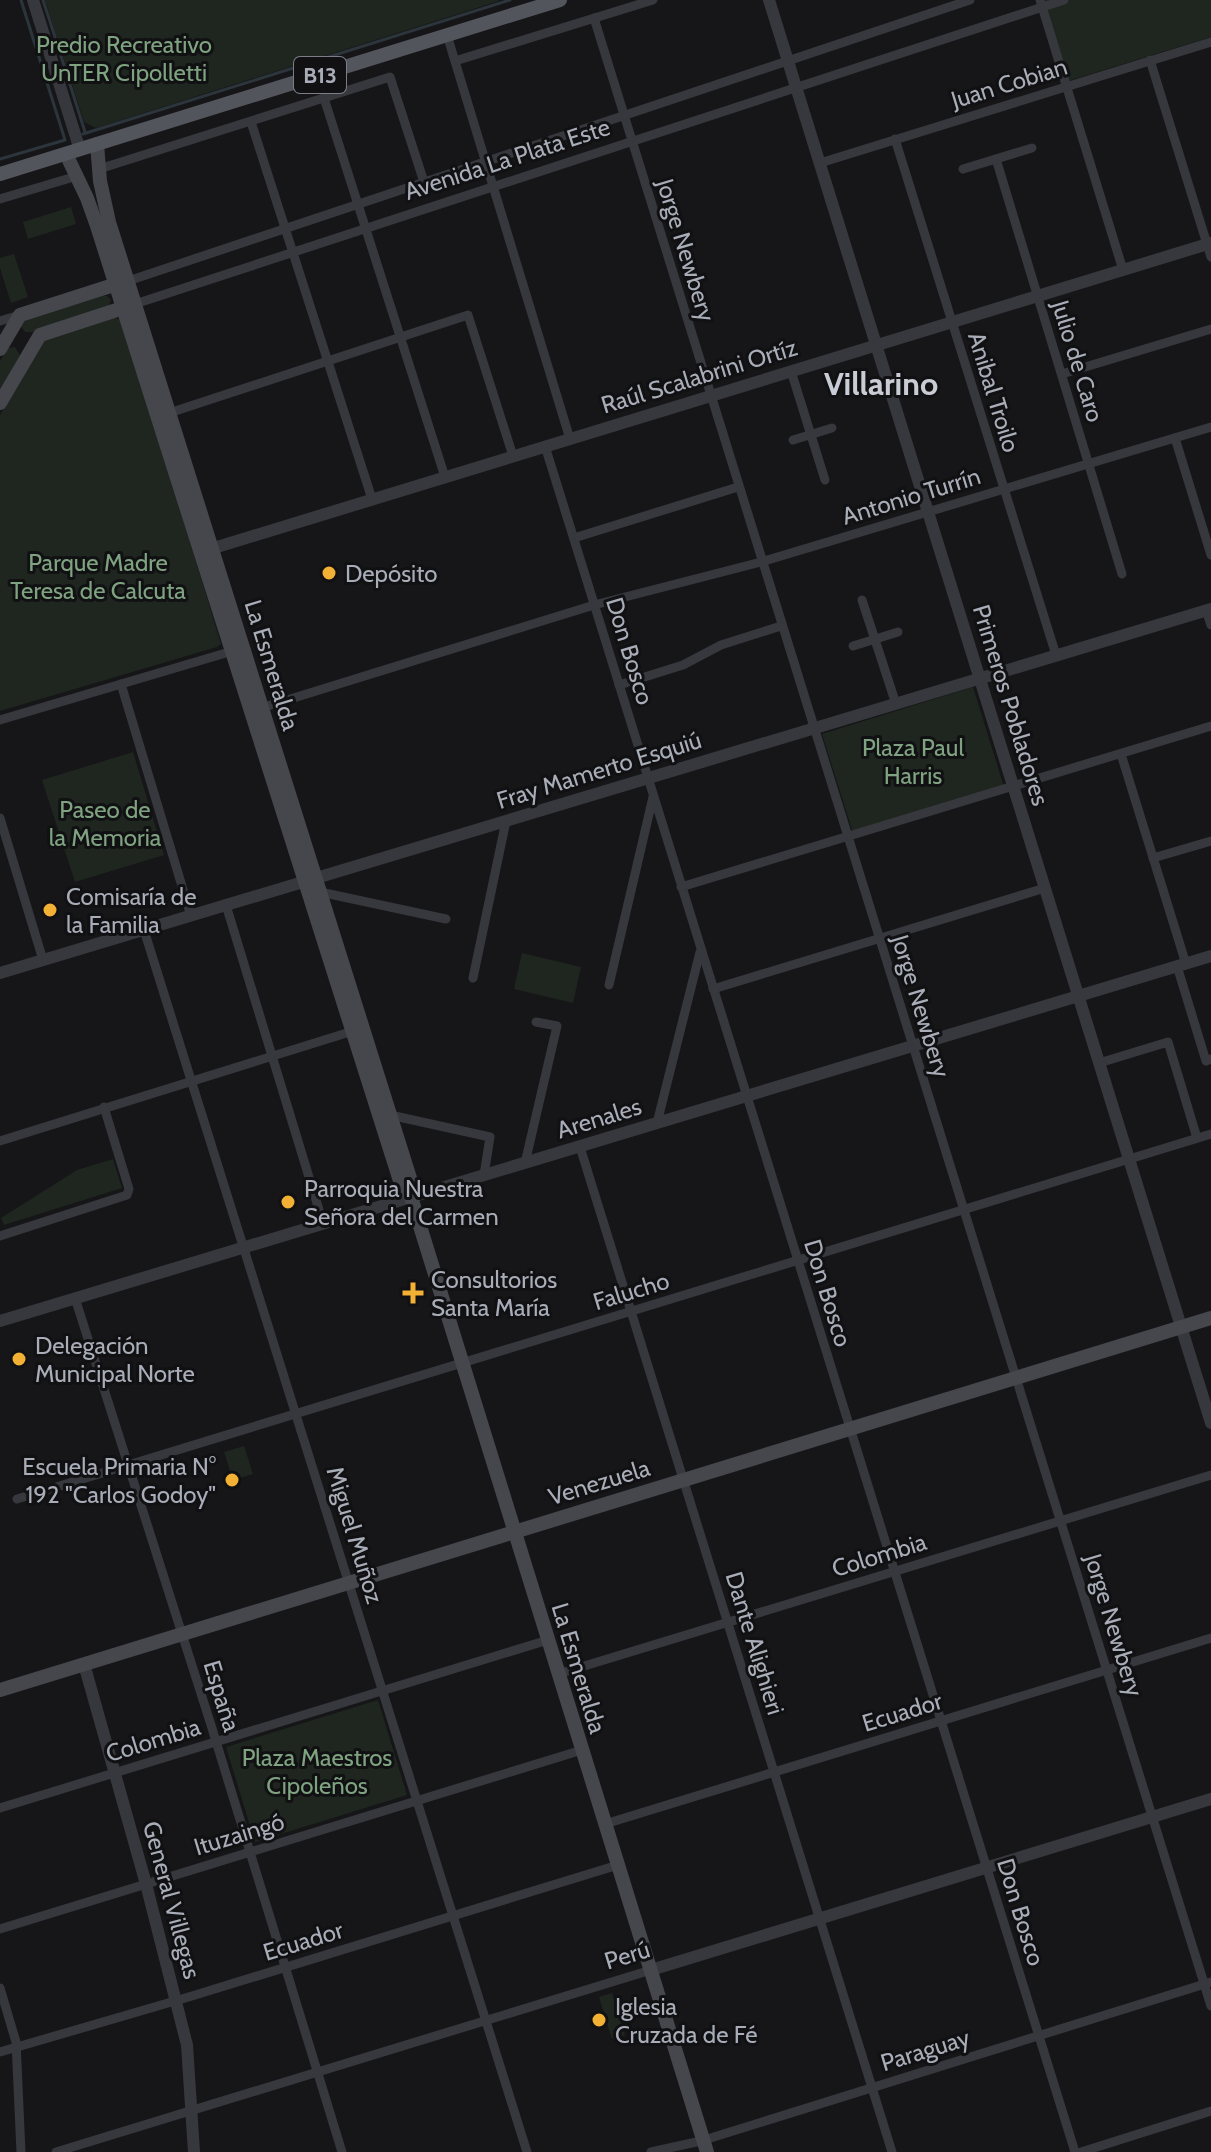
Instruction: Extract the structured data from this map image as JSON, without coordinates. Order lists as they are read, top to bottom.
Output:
{
  "streets": {
    "main road": [
      "B13",
      "Avenida La Plata Este",
      "La Esmeralda",
      "Venezuela"
    ],
    "street": [
      "Juan Cobian",
      "Jorge Newbery",
      "Julio de Caro",
      "Raúl Scalabrini Ortíz",
      "Anibal Troilo",
      "Antonio Turrín",
      "Don Bosco",
      "Primeros Pobladores",
      "Fray Mamerto Esquiú",
      "Arenales",
      "Falucho",
      "Miguel Muñoz",
      "Colombia",
      "Dante Alighieri",
      "España",
      "Ecuador",
      "Ituzaingó",
      "General Villegas",
      "Perú",
      "Paraguay"
    ]
  },
  "crossings": [
    ["B13", "La Esmeralda"],
    ["Juan Cobian", "Anibal Troilo"],
    ["Juan Cobian", "Primeros Pobladores"],
    ["Avenida La Plata Este", "Jorge Newbery"],
    ["Avenida La Plata Este", "La Esmeralda"],
    ["Avenida La Plata Este", "Primeros Pobladores"],
    ["Jorge Newbery", "Raúl Scalabrini Ortíz"],
    ["Jorge Newbery", "Antonio Turrín"],
    ["Jorge Newbery", "Fray Mamerto Esquiú"],
    ["Jorge Newbery", "Arenales"],
    ["Jorge Newbery", "Falucho"],
    ["Jorge Newbery", "Venezuela"],
    ["Jorge Newbery", "Colombia"],
    ["Jorge Newbery", "Ecuador"],
    ["Jorge Newbery", "Perú"],
    ["Jorge Newbery", "Paraguay"],
    ["Julio de Caro", "Raúl Scalabrini Ortíz"],
    ["Julio de Caro", "Antonio Turrín"],
    ["Raúl Scalabrini Ortíz", "Anibal Troilo"],
    ["Raúl Scalabrini Ortíz", "Don Bosco"],
    ["Raúl Scalabrini Ortíz", "La Esmeralda"],
    ["Raúl Scalabrini Ortíz", "Primeros Pobladores"],
    ["Anibal Troilo", "Antonio Turrín"],
    ["Anibal Troilo", "Fray Mamerto Esquiú"],
    ["Antonio Turrín", "Don Bosco"],
    ["Antonio Turrín", "Primeros Pobladores"],
    ["Don Bosco", "Fray Mamerto Esquiú"],
    ["Don Bosco", "Arenales"],
    ["Don Bosco", "Falucho"],
    ["Don Bosco", "Venezuela"],
    ["Don Bosco", "Colombia"],
    ["Don Bosco", "Ecuador"],
    ["Don Bosco", "Perú"],
    ["Don Bosco", "Paraguay"],
    ["La Esmeralda", "Fray Mamerto Esquiú"],
    ["La Esmeralda", "Arenales"],
    ["La Esmeralda", "Falucho"],
    ["La Esmeralda", "Venezuela"],
    ["La Esmeralda", "Colombia"],
    ["La Esmeralda", "Ecuador"],
    ["La Esmeralda", "Ituzaingó"],
    ["La Esmeralda", "Perú"],
    ["La Esmeralda", "Paraguay"],
    ["Primeros Pobladores", "Fray Mamerto Esquiú"],
    ["Primeros Pobladores", "Arenales"],
    ["Primeros Pobladores", "Falucho"],
    ["Primeros Pobladores", "Venezuela"],
    ["Fray Mamerto Esquiú", "Miguel Muñoz"],
    ["Arenales", "Miguel Muñoz"],
    ["Arenales", "Dante Alighieri"],
    ["Arenales", "España"],
    ["Falucho", "Miguel Muñoz"],
    ["Falucho", "Dante Alighieri"],
    ["Falucho", "España"],
    ["Venezuela", "Miguel Muñoz"],
    ["Venezuela", "Dante Alighieri"],
    ["Venezuela", "España"],
    ["Venezuela", "General Villegas"],
    ["Miguel Muñoz", "Colombia"],
    ["Miguel Muñoz", "Ecuador"],
    ["Miguel Muñoz", "Ituzaingó"],
    ["Miguel Muñoz", "Perú"],
    ["Colombia", "Dante Alighieri"],
    ["Colombia", "España"],
    ["Colombia", "General Villegas"],
    ["Dante Alighieri", "Ecuador"],
    ["Dante Alighieri", "Perú"],
    ["Dante Alighieri", "Paraguay"],
    ["España", "Ecuador"],
    ["España", "Ituzaingó"],
    ["España", "Perú"],
    ["Ecuador", "General Villegas"],
    ["Ituzaingó", "General Villegas"],
    ["General Villegas", "Perú"]
  ],
  "districts": ["Villarino"],
  "parks": [
    "Predio Recreativo UnTER Cipolletti",
    "Parque Madre Teresa de Calcuta",
    "Plaza Paul Harris",
    "Paseo de la Memoria",
    "Plaza Maestros Cipoleños"
  ],
  "places": {
    "other": [
      "Depósito",
      "Comisaría de la Familia",
      "Parroquia Nuestra Señora del Carmen",
      "Delegación Municipal Norte",
      "Escuela Primaria N° 192 \"Carlos Godoy\"",
      "Iglesia Cruzada de Fé"
    ],
    "health": ["Consultorios Santa María"]
  }
}
